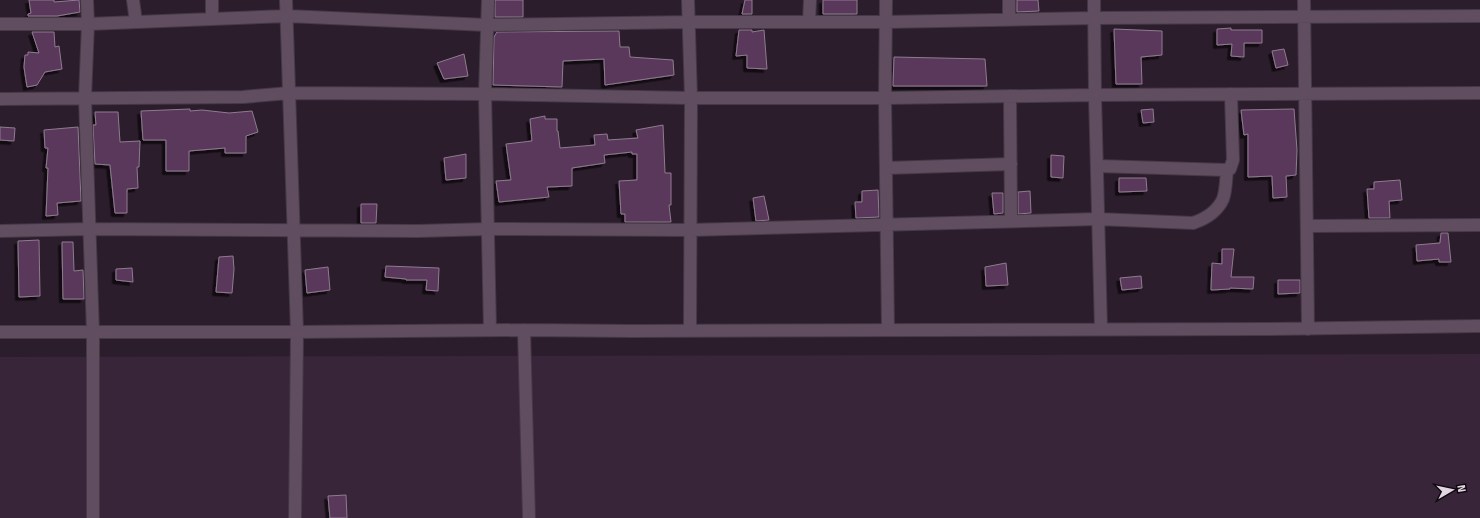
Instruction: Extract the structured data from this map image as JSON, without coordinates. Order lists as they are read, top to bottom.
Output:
{
  "north": "right"
}
